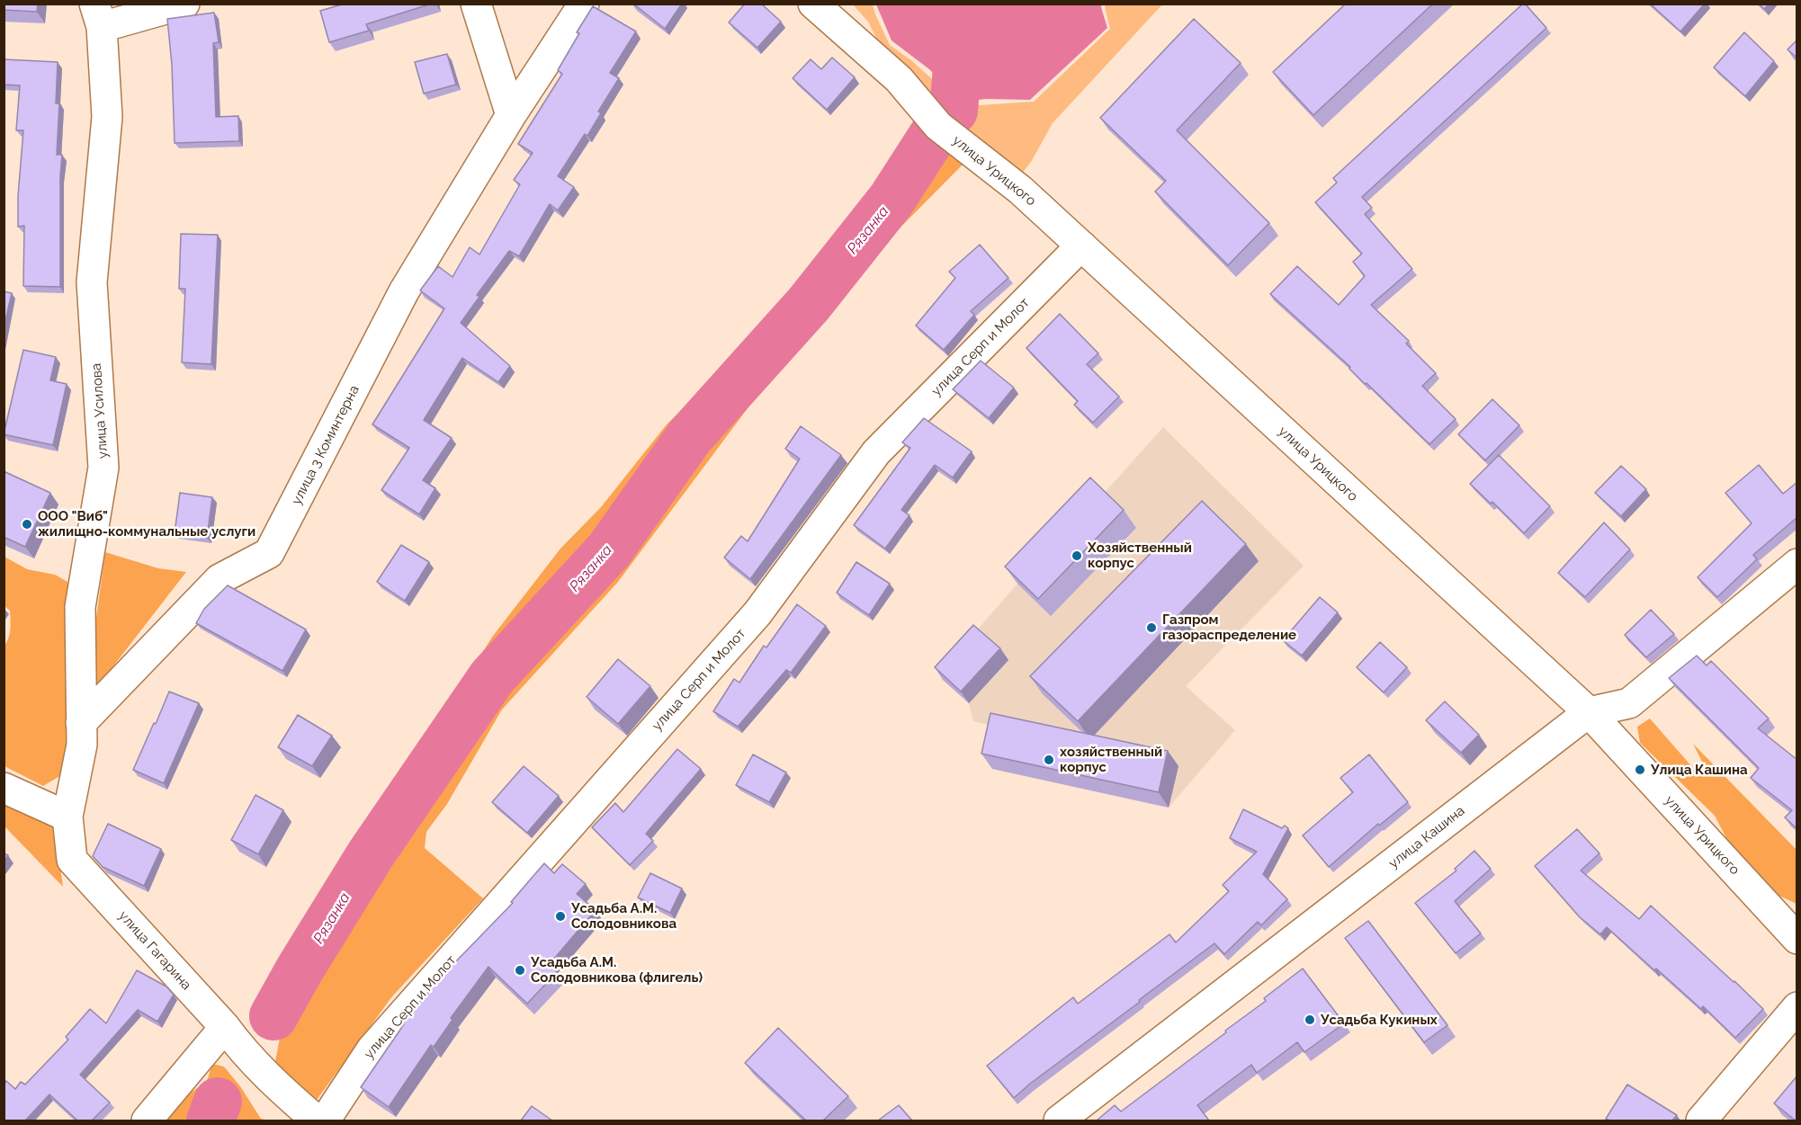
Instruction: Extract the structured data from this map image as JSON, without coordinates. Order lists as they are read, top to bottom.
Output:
{
  "streets": {
    "street": [
      "улица Урицкого",
      "улица Серп и Молот",
      "улица Усилова",
      "улица 3 Коминтерна",
      "улица Кашина",
      "улица Гагарина"
    ]
  },
  "crossings": [
    ["улица Урицкого", "улица Серп и Молот"],
    ["улица Урицкого", "улица Кашина"],
    ["улица Усилова", "улица 3 Коминтерна"],
    ["улица Усилова", "улица Гагарина"]
  ],
  "water": ["Рязанка"],
  "places": [
    "ООО \"Виб\" жилищно-коммунальные услуги",
    "Хозяйственный корпус",
    "Газпром газораспределение",
    "хозяйственный корпус",
    "Улица Кашина",
    "Усадьба А.М. Солодовникова",
    "Усадьба А.М. Солодовникова (флигель)",
    "Усадьба Кукиных"
  ]
}
